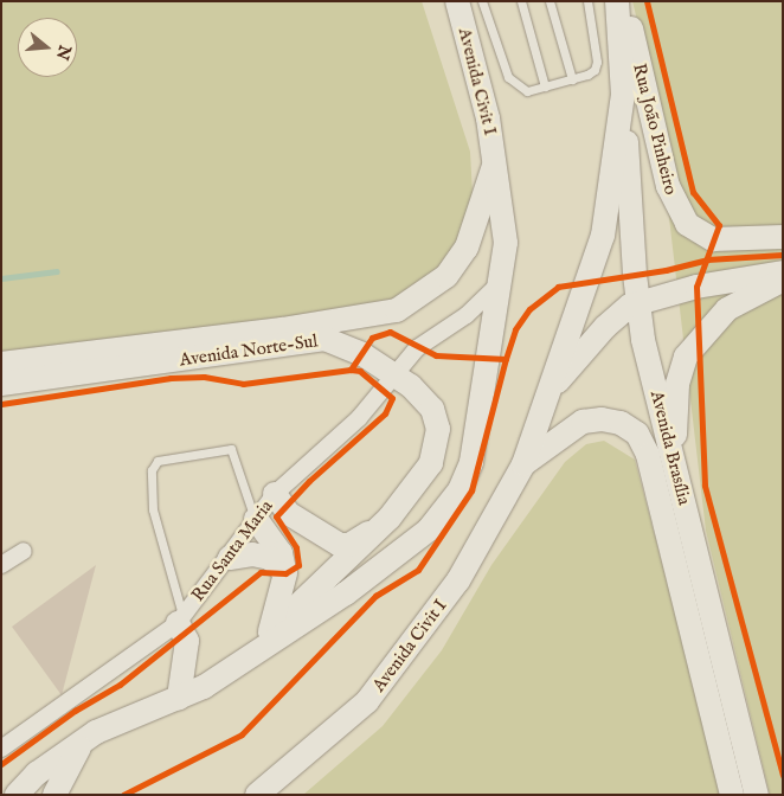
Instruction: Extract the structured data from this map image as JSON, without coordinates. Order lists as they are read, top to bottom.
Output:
{
  "streets": {
    "main road": [
      "Avenida Civit I",
      "Rua João Pinheiro",
      "Avenida Norte-Sul",
      "Avenida Brasília"
    ],
    "street": ["Rua Santa Maria"]
  },
  "crossings": [
    ["Avenida Civit I", "Avenida Norte-Sul"],
    ["Avenida Civit I", "Avenida Brasília"],
    ["Avenida Civit I", "Rua Santa Maria"],
    ["Avenida Norte-Sul", "Rua Santa Maria"]
  ],
  "north": "right"
}
